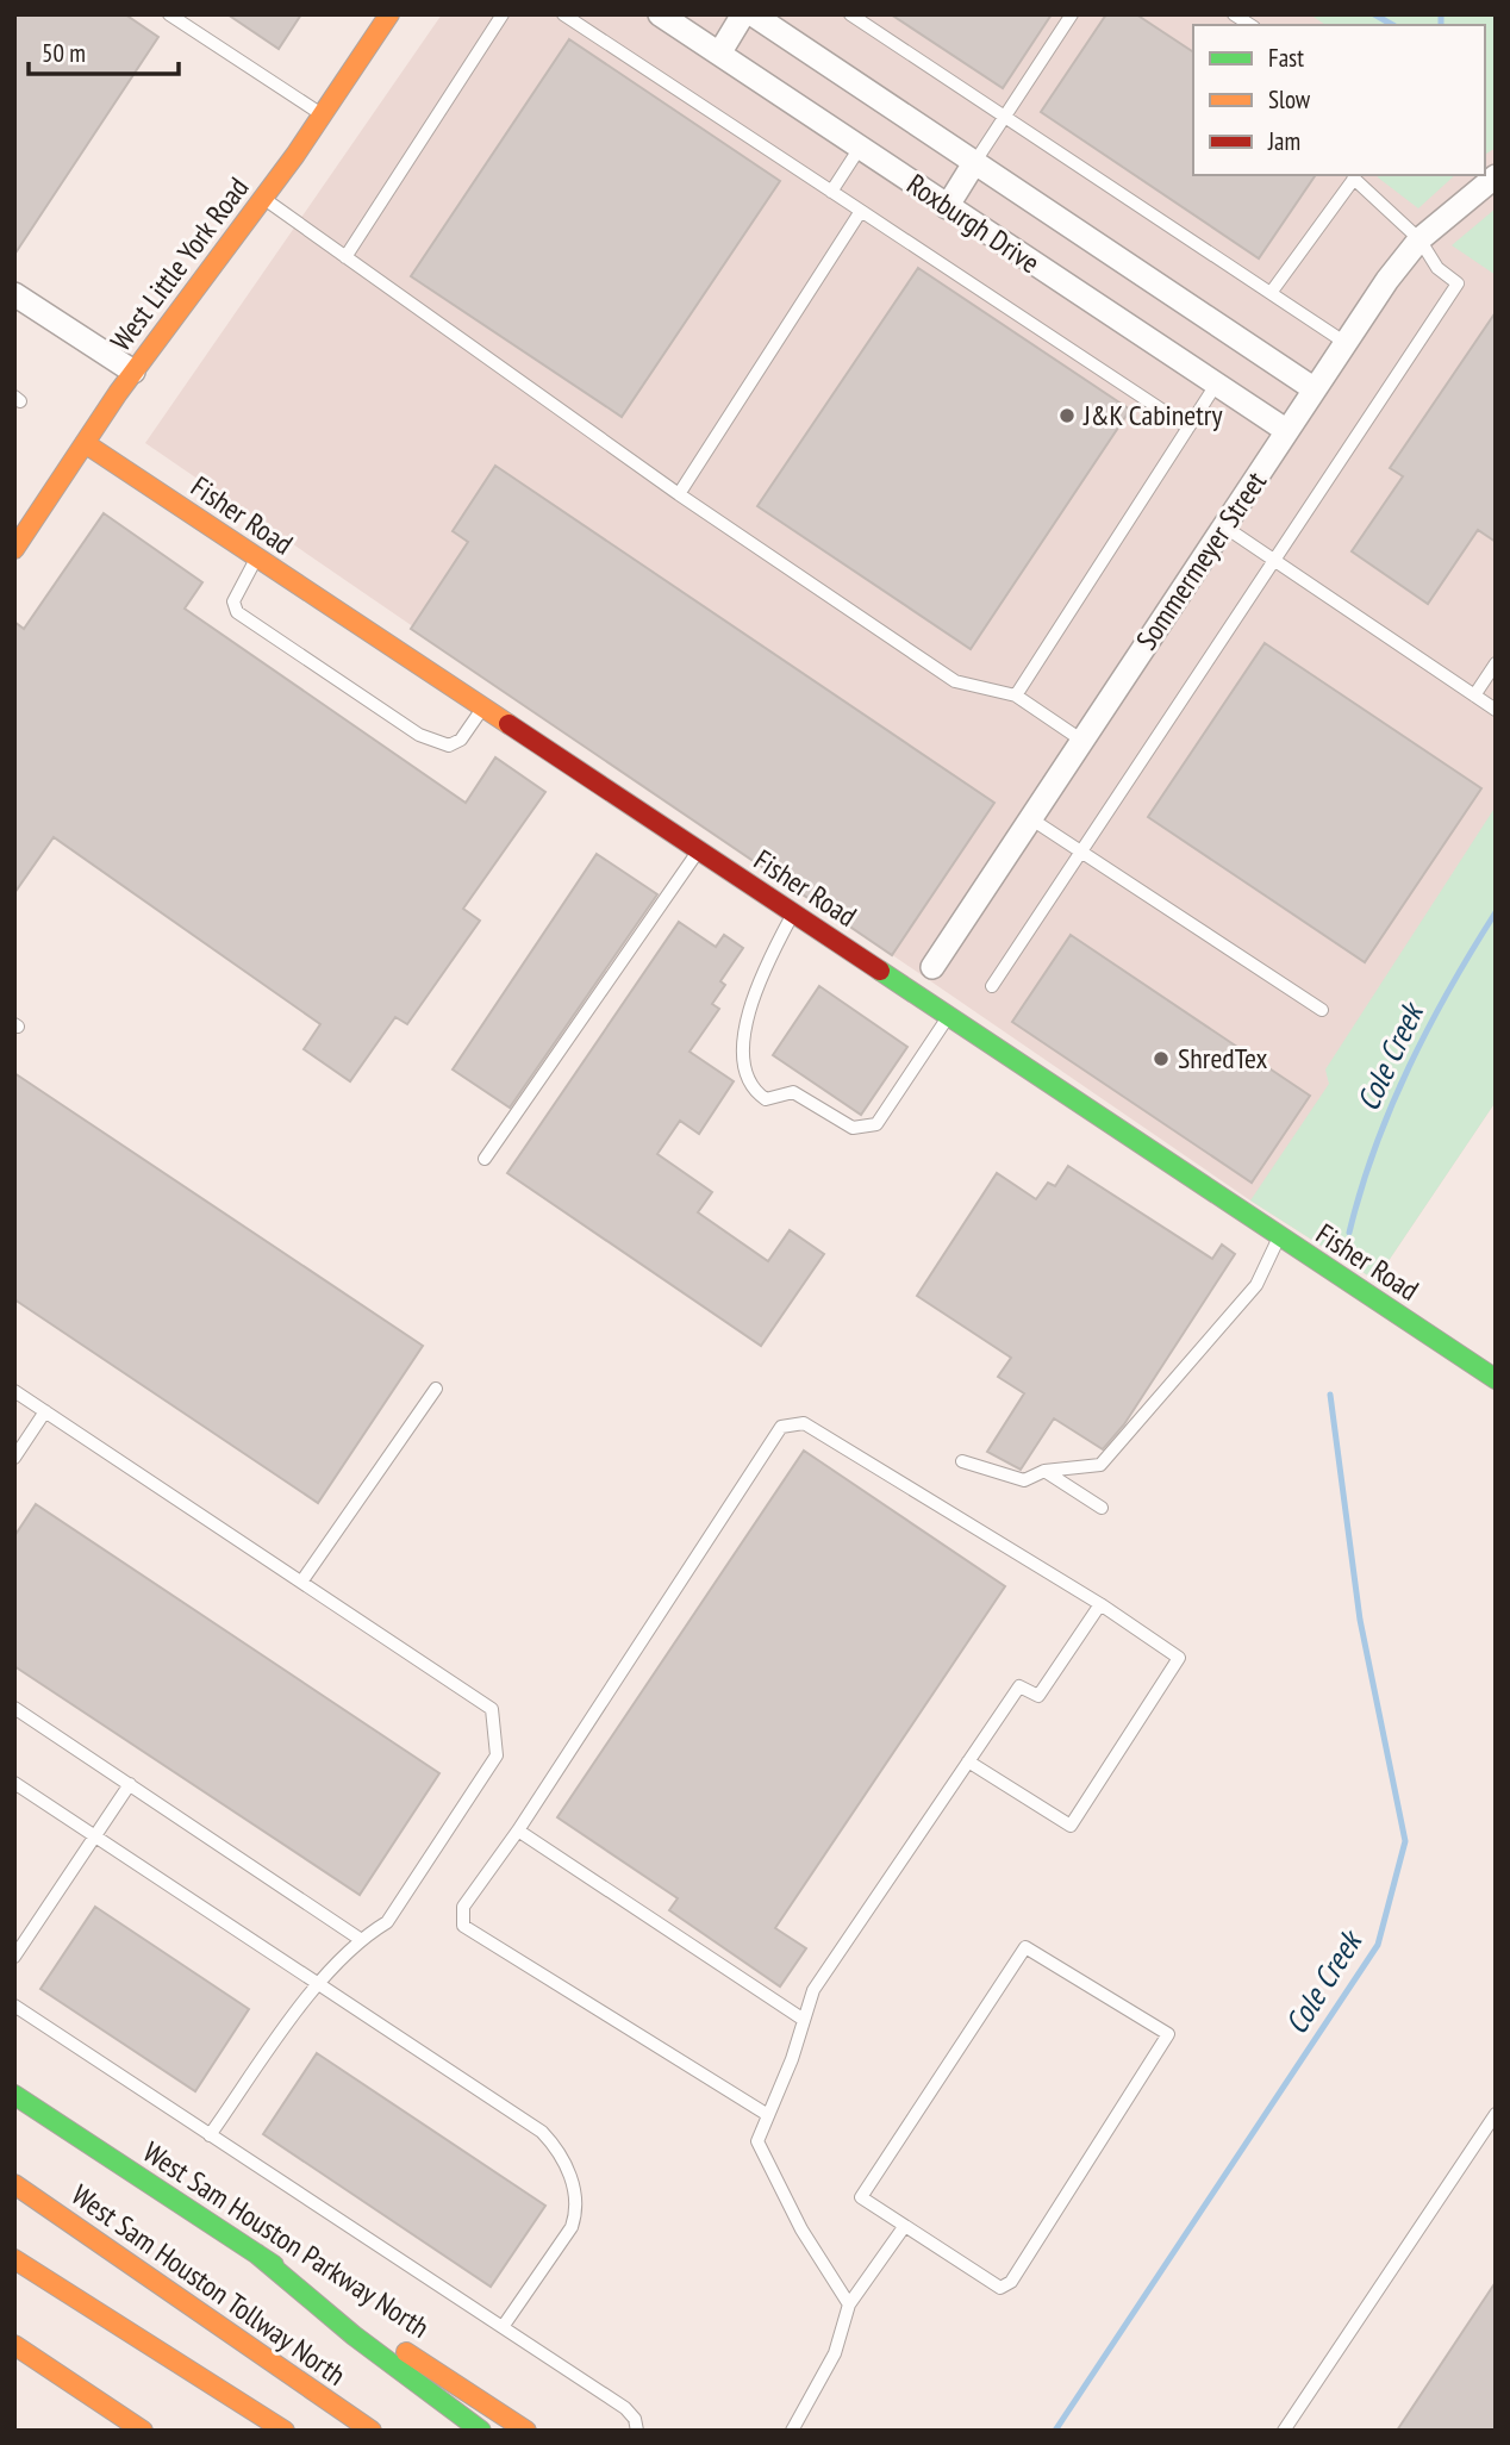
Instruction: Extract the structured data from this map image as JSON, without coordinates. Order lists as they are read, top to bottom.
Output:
{
  "streets": {
    "main road": [
      "West Little York Road",
      "Fisher Road",
      "West Sam Houston Parkway North",
      "West Sam Houston Tollway North"
    ],
    "street": ["Roxburgh Drive", "Sommermeyer Street"]
  },
  "crossings": [
    ["Roxburgh Drive", "Sommermeyer Street"],
    ["West Little York Road", "Fisher Road"]
  ],
  "water": ["Cole Creek"],
  "places": ["J&K Cabinetry", "ShredTex"],
  "legend": ["Fast", "Slow", "Jam"],
  "scale_bar": "50 m"
}
